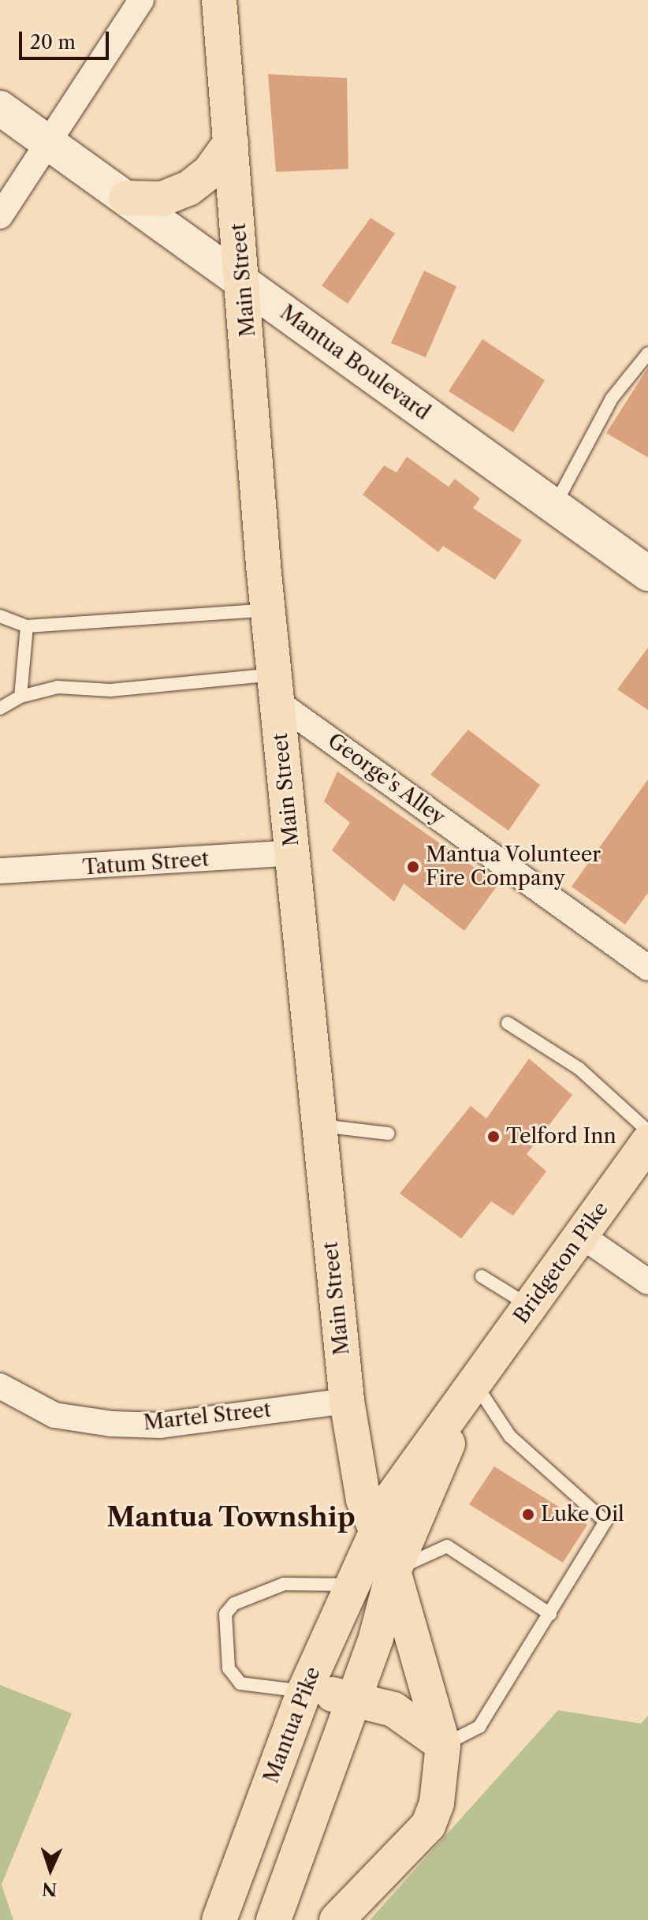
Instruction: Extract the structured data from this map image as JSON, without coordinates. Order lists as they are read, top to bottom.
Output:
{
  "streets": {
    "main road": [
      "Main Street",
      "Mantua Boulevard",
      "Bridgeton Pike",
      "Mantua Pike"
    ],
    "street": ["George's Alley", "Tatum Street", "Martel Street"]
  },
  "crossings": [
    ["Main Street", "Mantua Boulevard"],
    ["Main Street", "George's Alley"],
    ["Main Street", "Tatum Street"],
    ["Main Street", "Bridgeton Pike"],
    ["Main Street", "Martel Street"],
    ["Main Street", "Mantua Pike"],
    ["Bridgeton Pike", "Mantua Pike"]
  ],
  "districts": ["Mantua Township"],
  "places": ["Mantua Volunteer Fire Company", "Telford Inn", "Luke Oil"],
  "scale_bar": "20 m",
  "north": "bottom"
}
